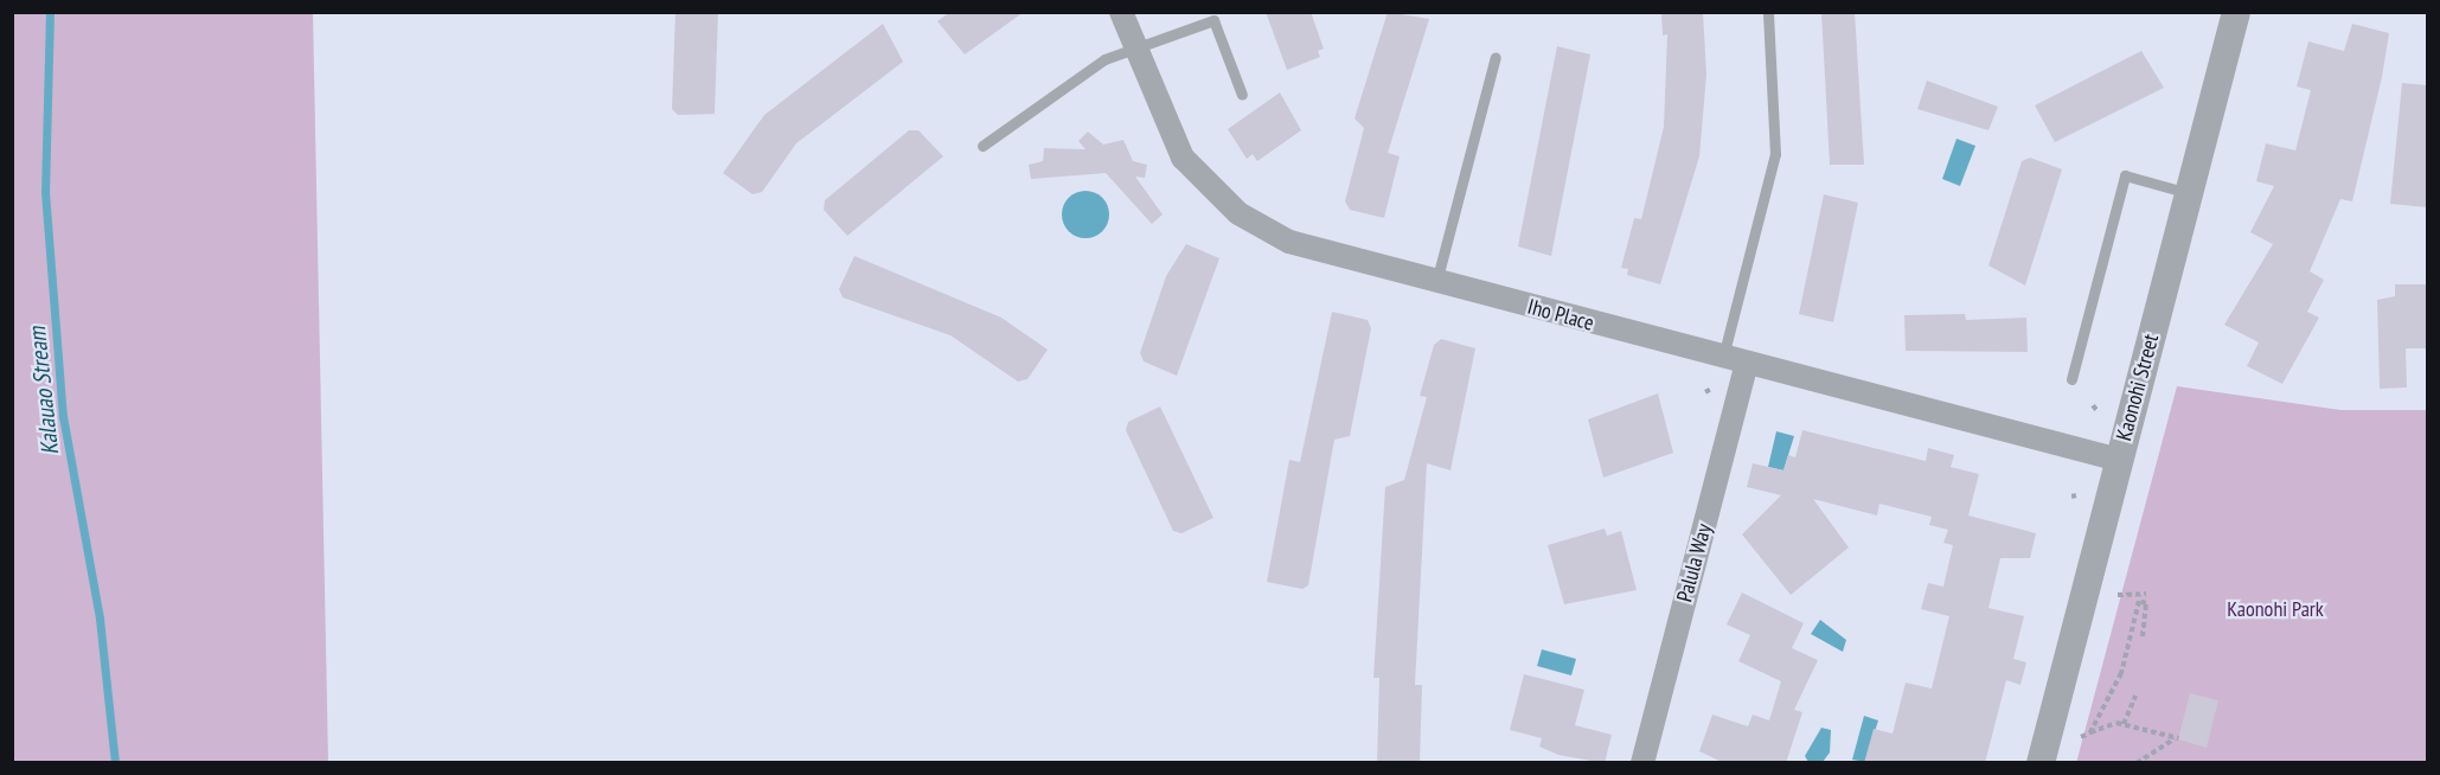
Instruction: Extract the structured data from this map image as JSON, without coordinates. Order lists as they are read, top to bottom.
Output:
{
  "streets": {
    "street": ["Iho Place", "Kaonohi Street", "Palula Way"]
  },
  "crossings": [
    ["Iho Place", "Kaonohi Street"],
    ["Iho Place", "Palula Way"]
  ],
  "water": ["Kalauao Stream"],
  "parks": ["Kaonohi Park"]
}
